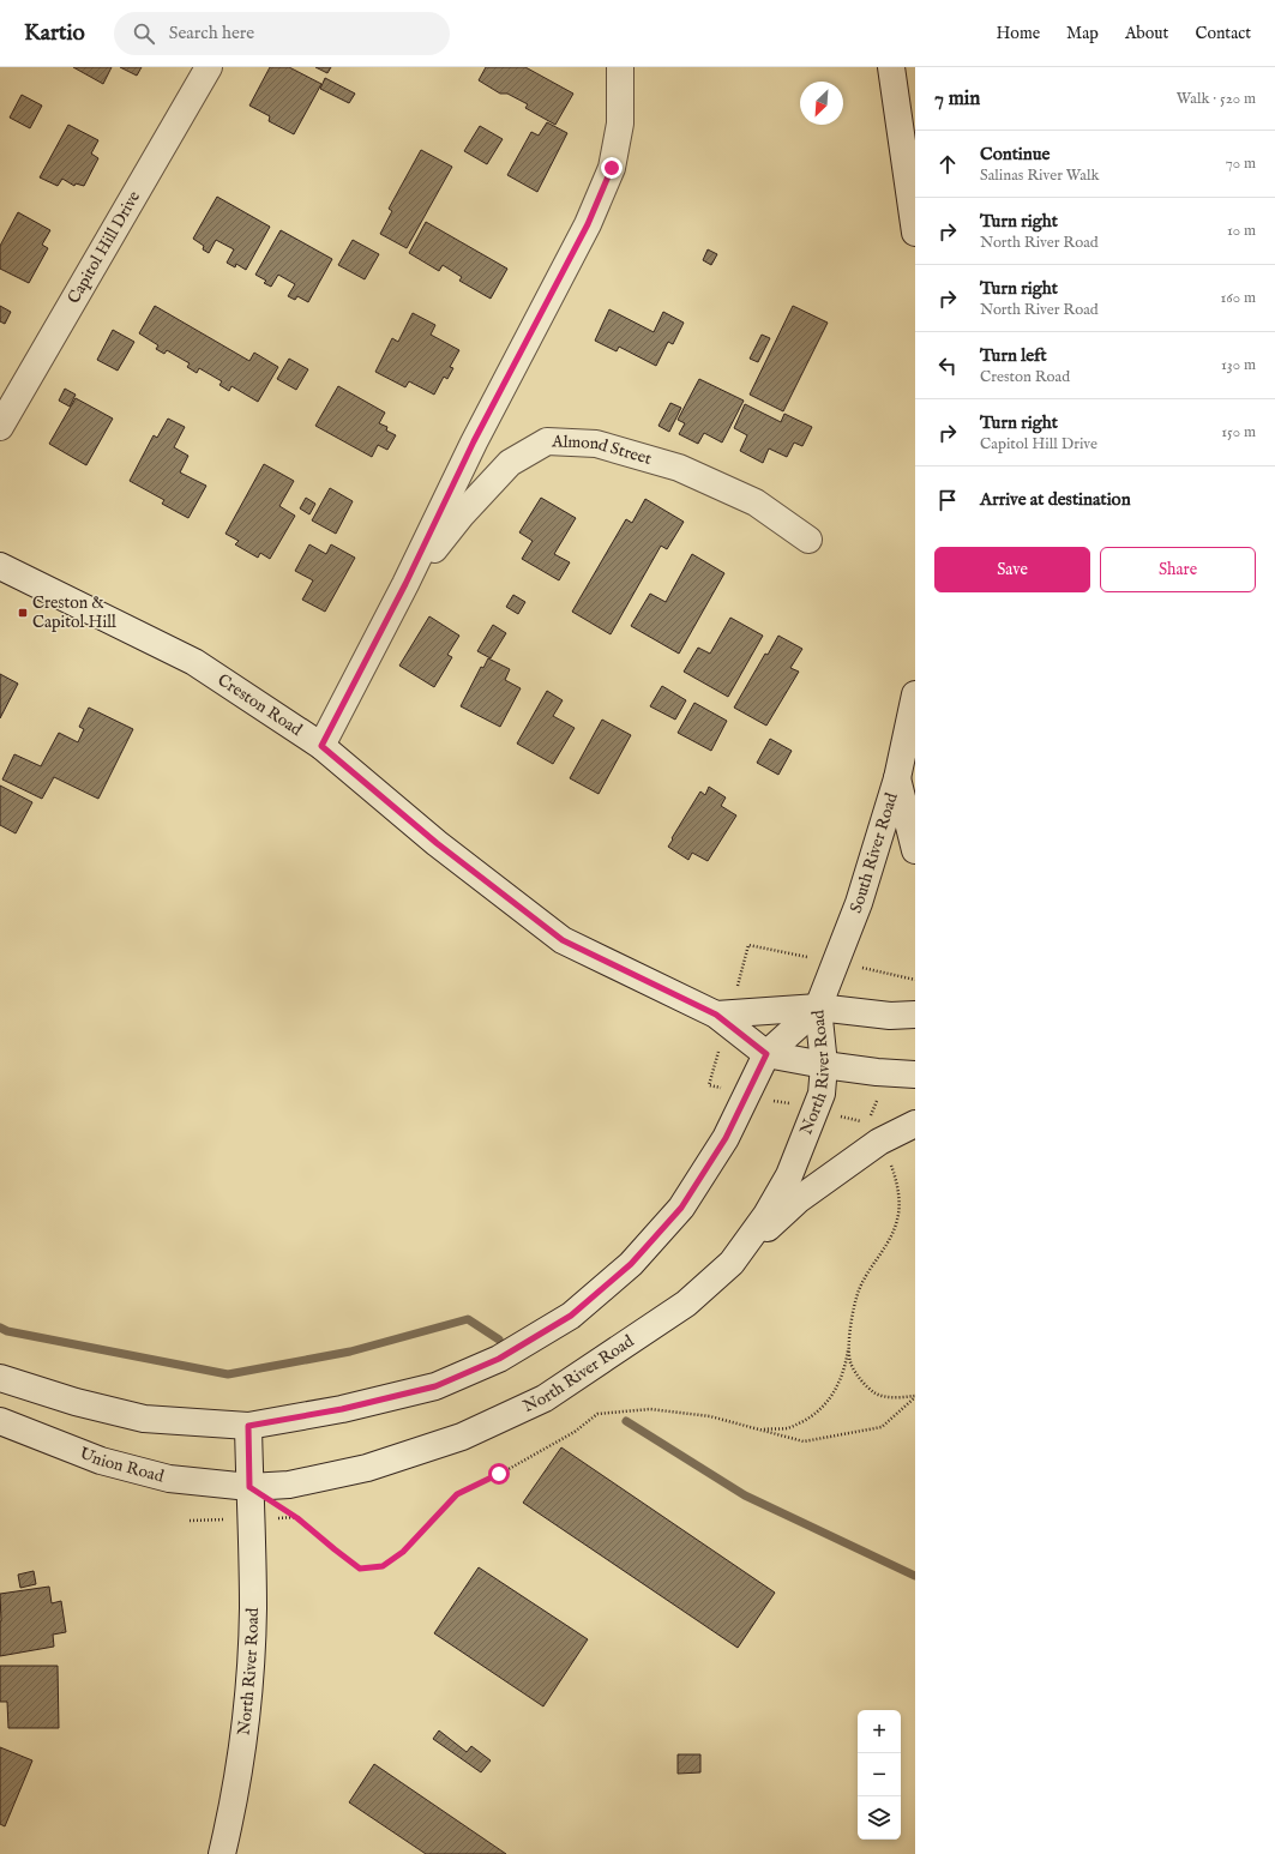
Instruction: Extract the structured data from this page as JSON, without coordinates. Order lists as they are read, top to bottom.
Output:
{
  "streets": {
    "main road": [
      "Capitol Hill Drive",
      "Almond Street",
      "Creston Road",
      "South River Road",
      "North River Road",
      "Union Road"
    ]
  },
  "crossings": [
    ["Creston Road", "South River Road"],
    ["Creston Road", "North River Road"],
    ["South River Road", "North River Road"],
    ["North River Road", "Union Road"]
  ],
  "places": {
    "transit": ["Creston & Capitol Hill"]
  },
  "north": "bottom left",
  "page": {
    "header": "Kartio",
    "search": "Search here",
    "nav": [
      "Home",
      "Map",
      "About",
      "Contact"
    ],
    "heading": ["7 min", "Walk · 520 m"],
    "list": [
      ["Continue", "Salinas River Walk", "70 m"],
      ["Turn right", "North River Road", "10 m"],
      ["Turn right", "North River Road", "160 m"],
      ["Turn left", "Creston Road", "130 m"],
      ["Turn right", "Capitol Hill Drive", "150 m"],
      "Arrive at destination"
    ],
    "buttons": ["Save", "Share"],
    "map_buttons": ["+", "−"]
  }
}
